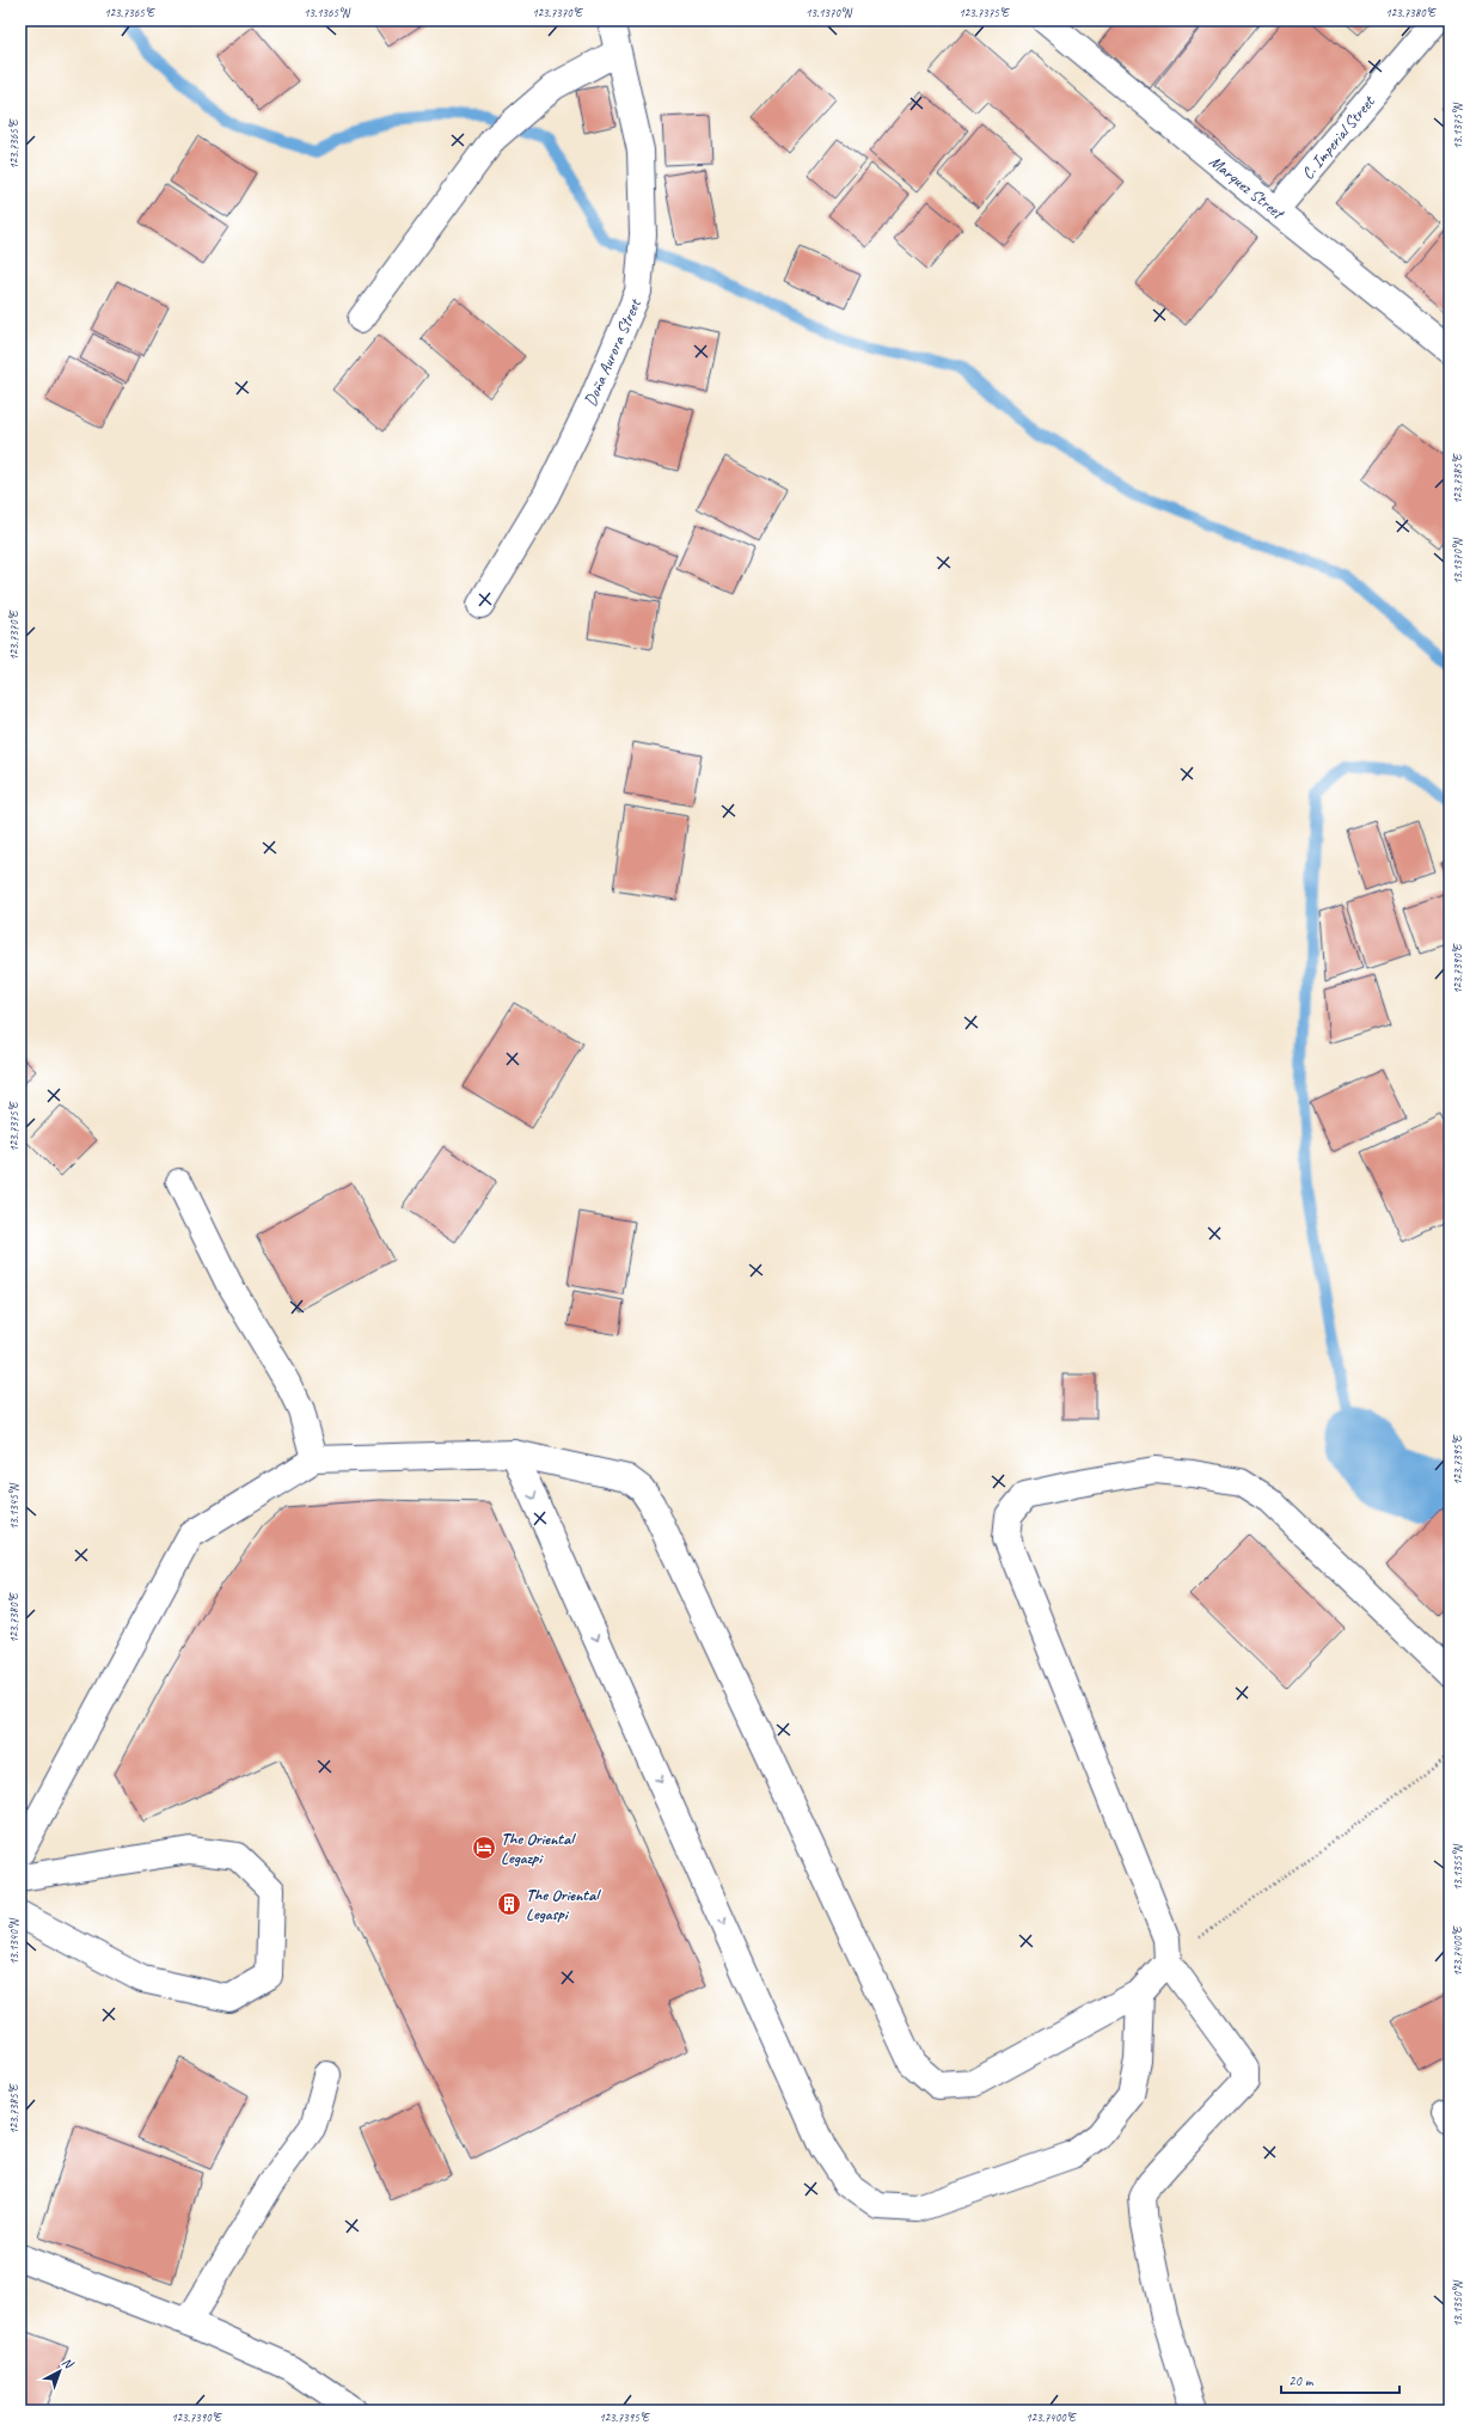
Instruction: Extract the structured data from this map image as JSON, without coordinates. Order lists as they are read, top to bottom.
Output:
{
  "streets": {
    "street": ["C. Imperial Street", "Marquez Street", "Doña Aurora Street"]
  },
  "crossings": [
    ["C. Imperial Street", "Marquez Street"]
  ],
  "places": {
    "hotel": ["The Oriental Legazpi"],
    "building": ["The Oriental Legaspi"]
  },
  "scale_bar": "20 m",
  "north": "top right",
  "coordinates": [
    "123.7365°E",
    "13.1365°N",
    "123.7370°E",
    "13.1370°N",
    "123.7375°E",
    "123.7380°E",
    "13.1375°N",
    "123.7385°E",
    "123.7390°E",
    "123.7395°E",
    "13.1345°N",
    "13.1355°N",
    "13.1340°N",
    "123.7400°E",
    "13.1350°N"
  ]
}
